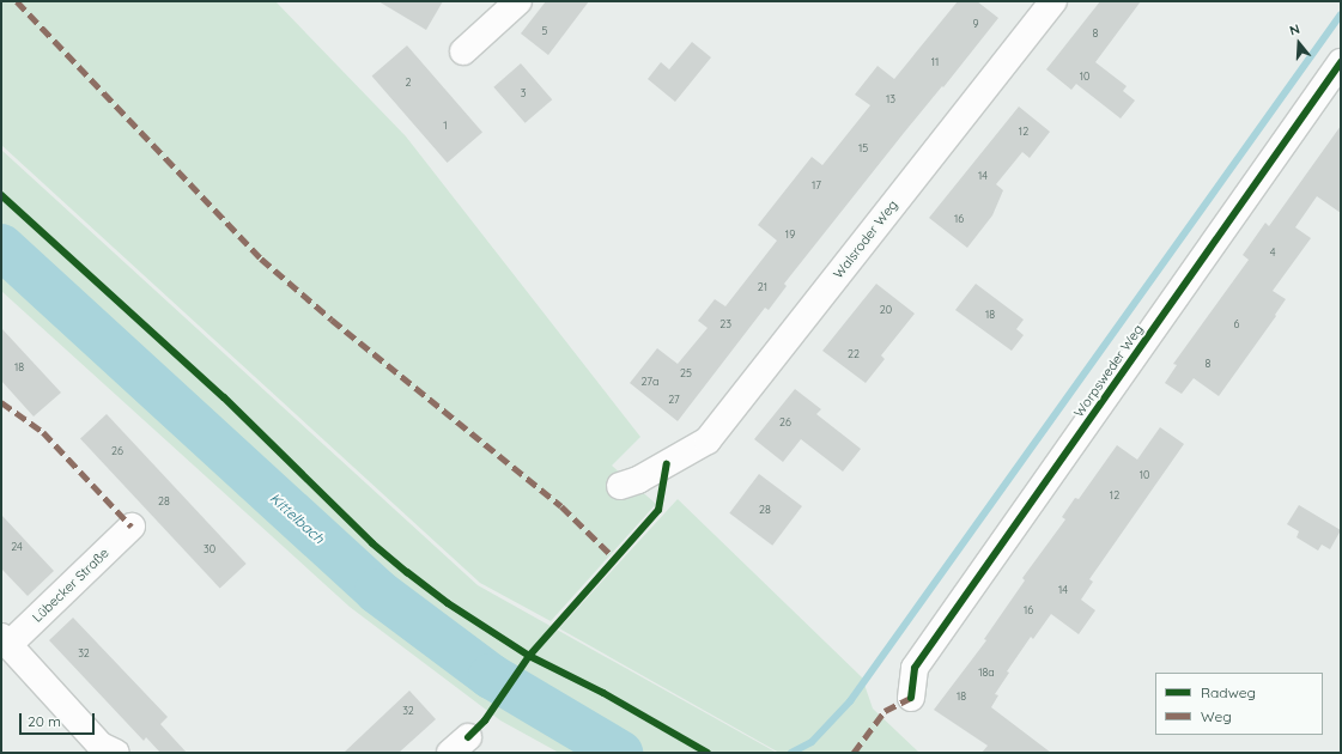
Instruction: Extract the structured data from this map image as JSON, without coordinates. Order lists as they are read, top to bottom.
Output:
{
  "streets": {
    "street": ["Walsroder Weg", "Worpsweder Weg", "Lübecker Straße"]
  },
  "water": ["Kittelbach"],
  "house_numbers": [
    "9",
    "5",
    "8",
    "11",
    "10",
    "2",
    "3",
    "13",
    "1",
    "12",
    "15",
    "14",
    "17",
    "16",
    "19",
    "4",
    "21",
    "20",
    "18",
    "23",
    "6",
    "22",
    "8",
    "18",
    "25",
    "27a",
    "27",
    "26",
    "26",
    "10",
    "12",
    "28",
    "28",
    "24",
    "30",
    "14",
    "16",
    "32",
    "18a",
    "18",
    "32"
  ],
  "legend": ["Radweg", "Weg"],
  "scale_bar": "20 m",
  "north": "top"
}
